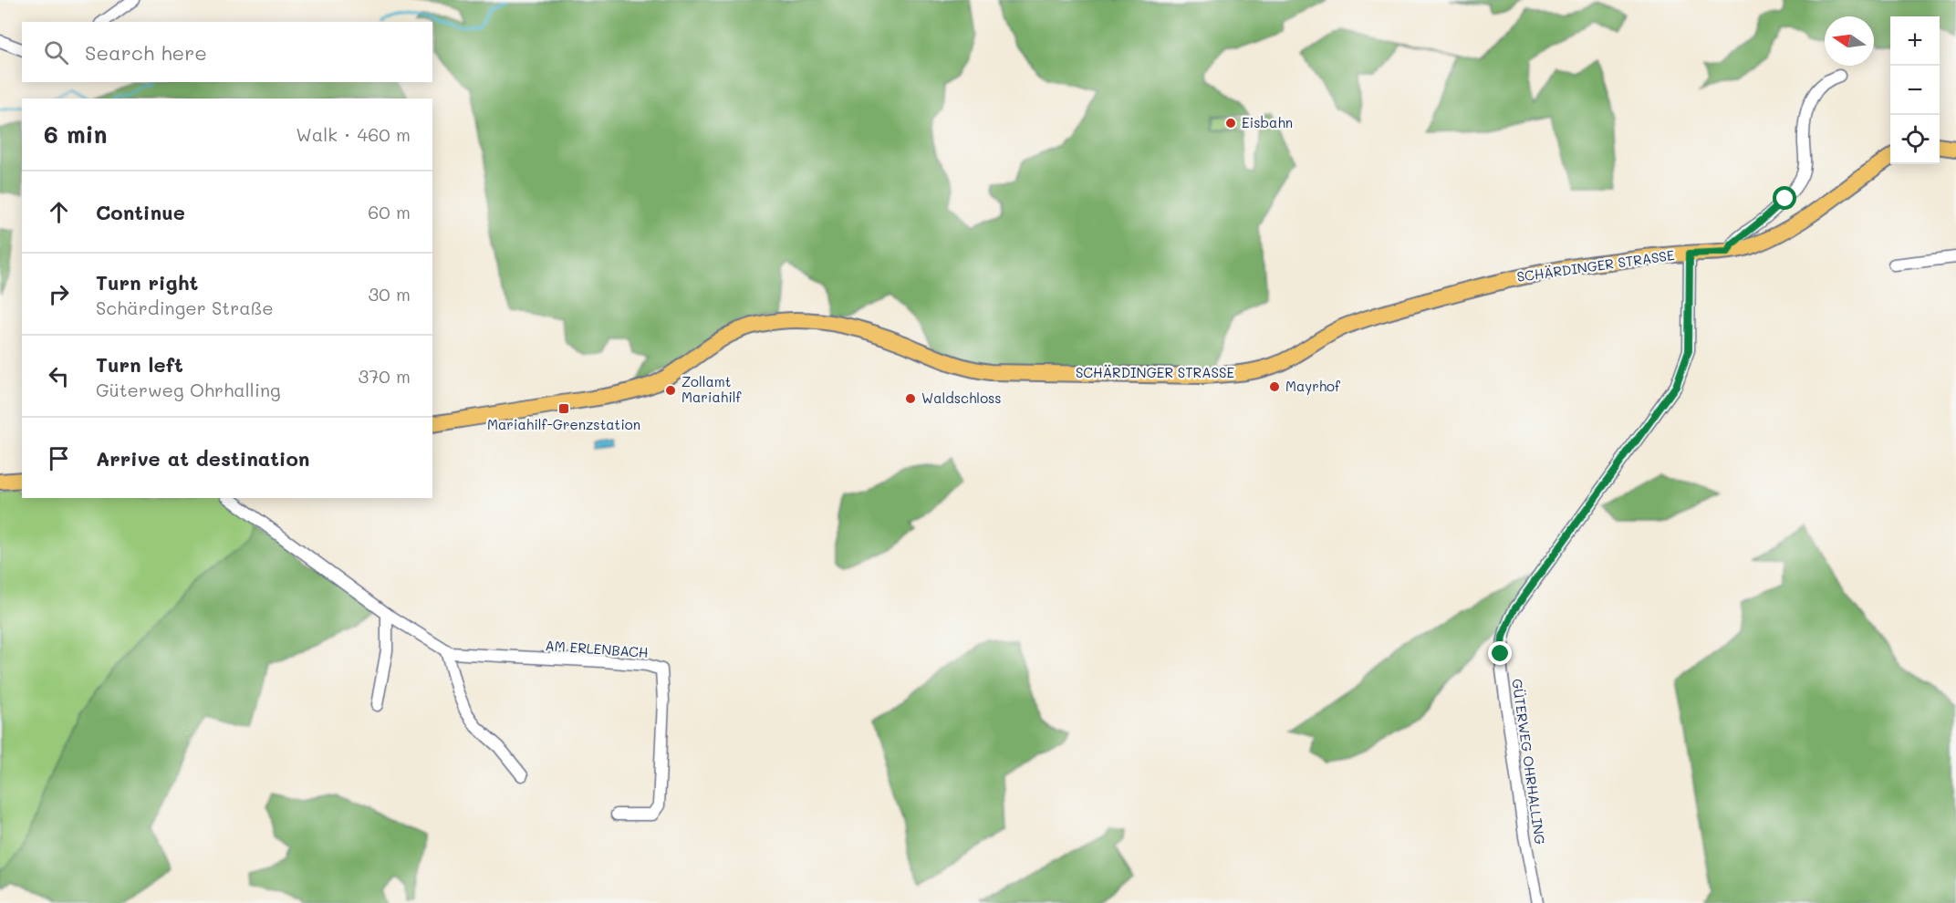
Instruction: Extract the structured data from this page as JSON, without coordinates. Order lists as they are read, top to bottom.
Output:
{
  "streets": {
    "main road": ["SCHÄRDINGER STRASSE"],
    "street": ["AM ERLENBACH", "GÜTERWEG OHRHALLING"]
  },
  "crossings": [
    ["SCHÄRDINGER STRASSE", "GÜTERWEG OHRHALLING"]
  ],
  "places": {
    "other": [
      "Eisbahn",
      "Mayrhof",
      "Zollamt Mariahilf",
      "Waldschloss"
    ],
    "transit": ["Mariahilf-Grenzstation"]
  },
  "north": "left",
  "page": {
    "map_buttons": ["+", "−"],
    "search": "Search here",
    "heading": ["6 min", "Walk · 460 m"],
    "list": [
      ["Continue", "60 m"],
      ["Turn right", "Schärdinger Straße", "30 m"],
      ["Turn left", "Güterweg Ohrhalling", "370 m"],
      "Arrive at destination"
    ]
  }
}
